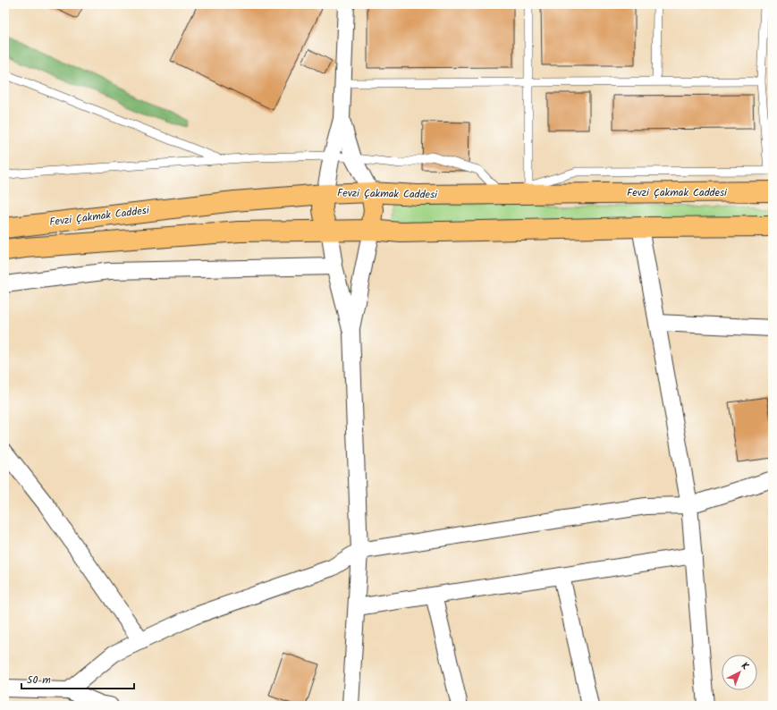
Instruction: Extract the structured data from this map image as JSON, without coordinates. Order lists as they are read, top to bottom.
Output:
{
  "streets": {
    "main road": ["Fevzi Çakmak Caddesi"]
  },
  "scale_bar": "50 m",
  "north": "top right"
}
